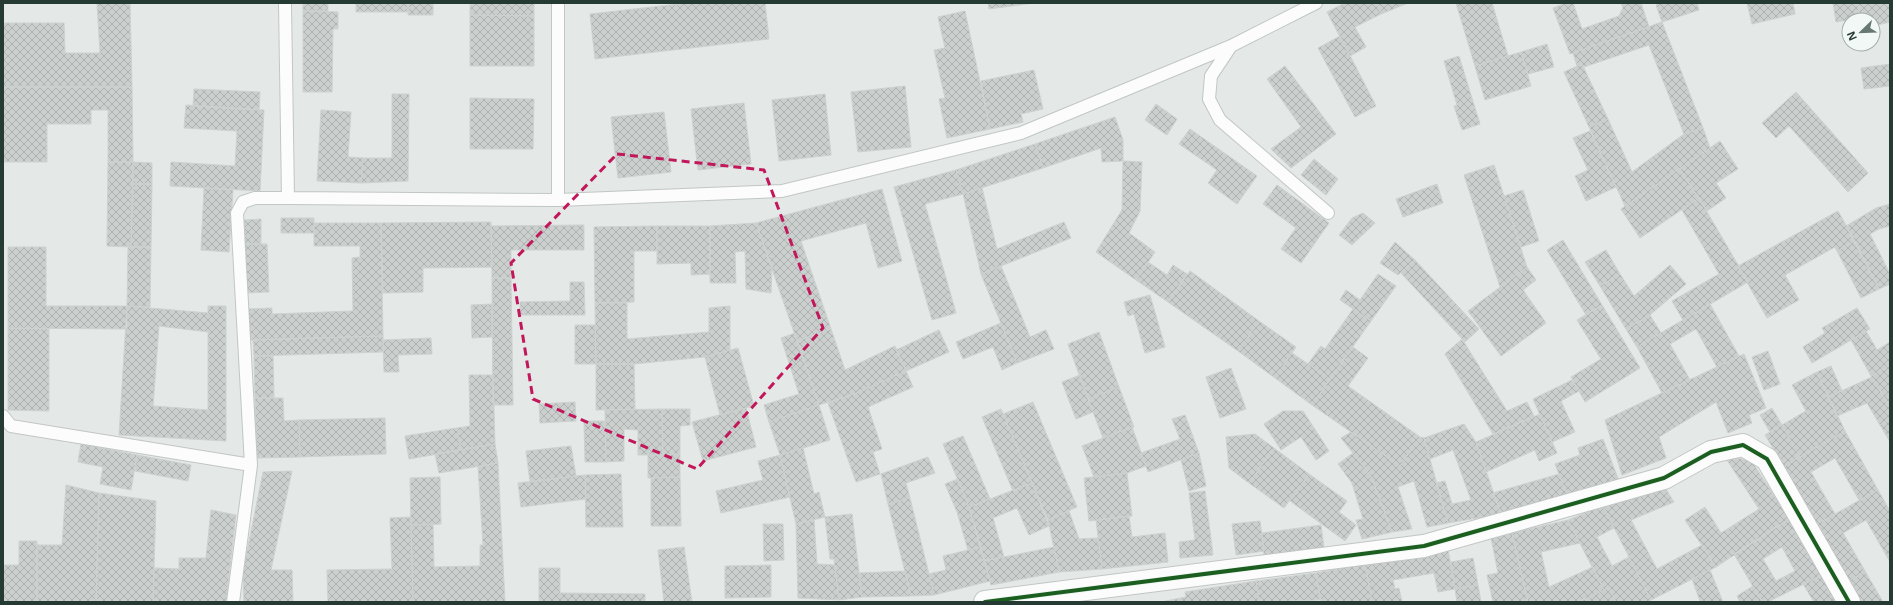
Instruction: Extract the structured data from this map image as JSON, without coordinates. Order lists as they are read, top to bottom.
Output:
{
  "north": "bottom left"
}
